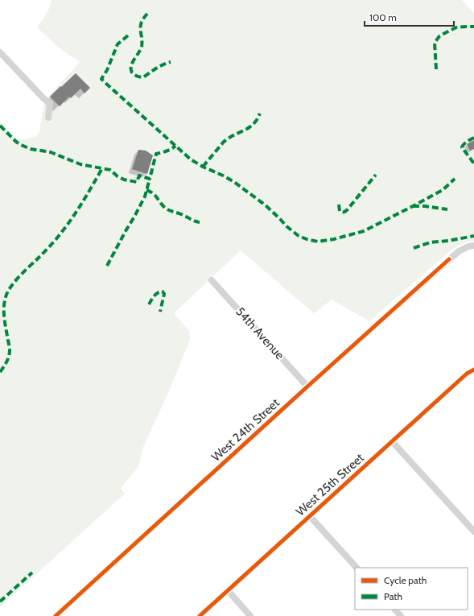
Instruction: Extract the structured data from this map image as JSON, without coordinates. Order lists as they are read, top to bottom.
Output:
{
  "streets": {
    "street": ["54th Avenue", "West 24th Street", "West 25th Street"]
  },
  "crossings": [
    ["54th Avenue", "West 24th Street"]
  ],
  "legend": ["Cycle path", "Path"],
  "scale_bar": "100 m"
}
